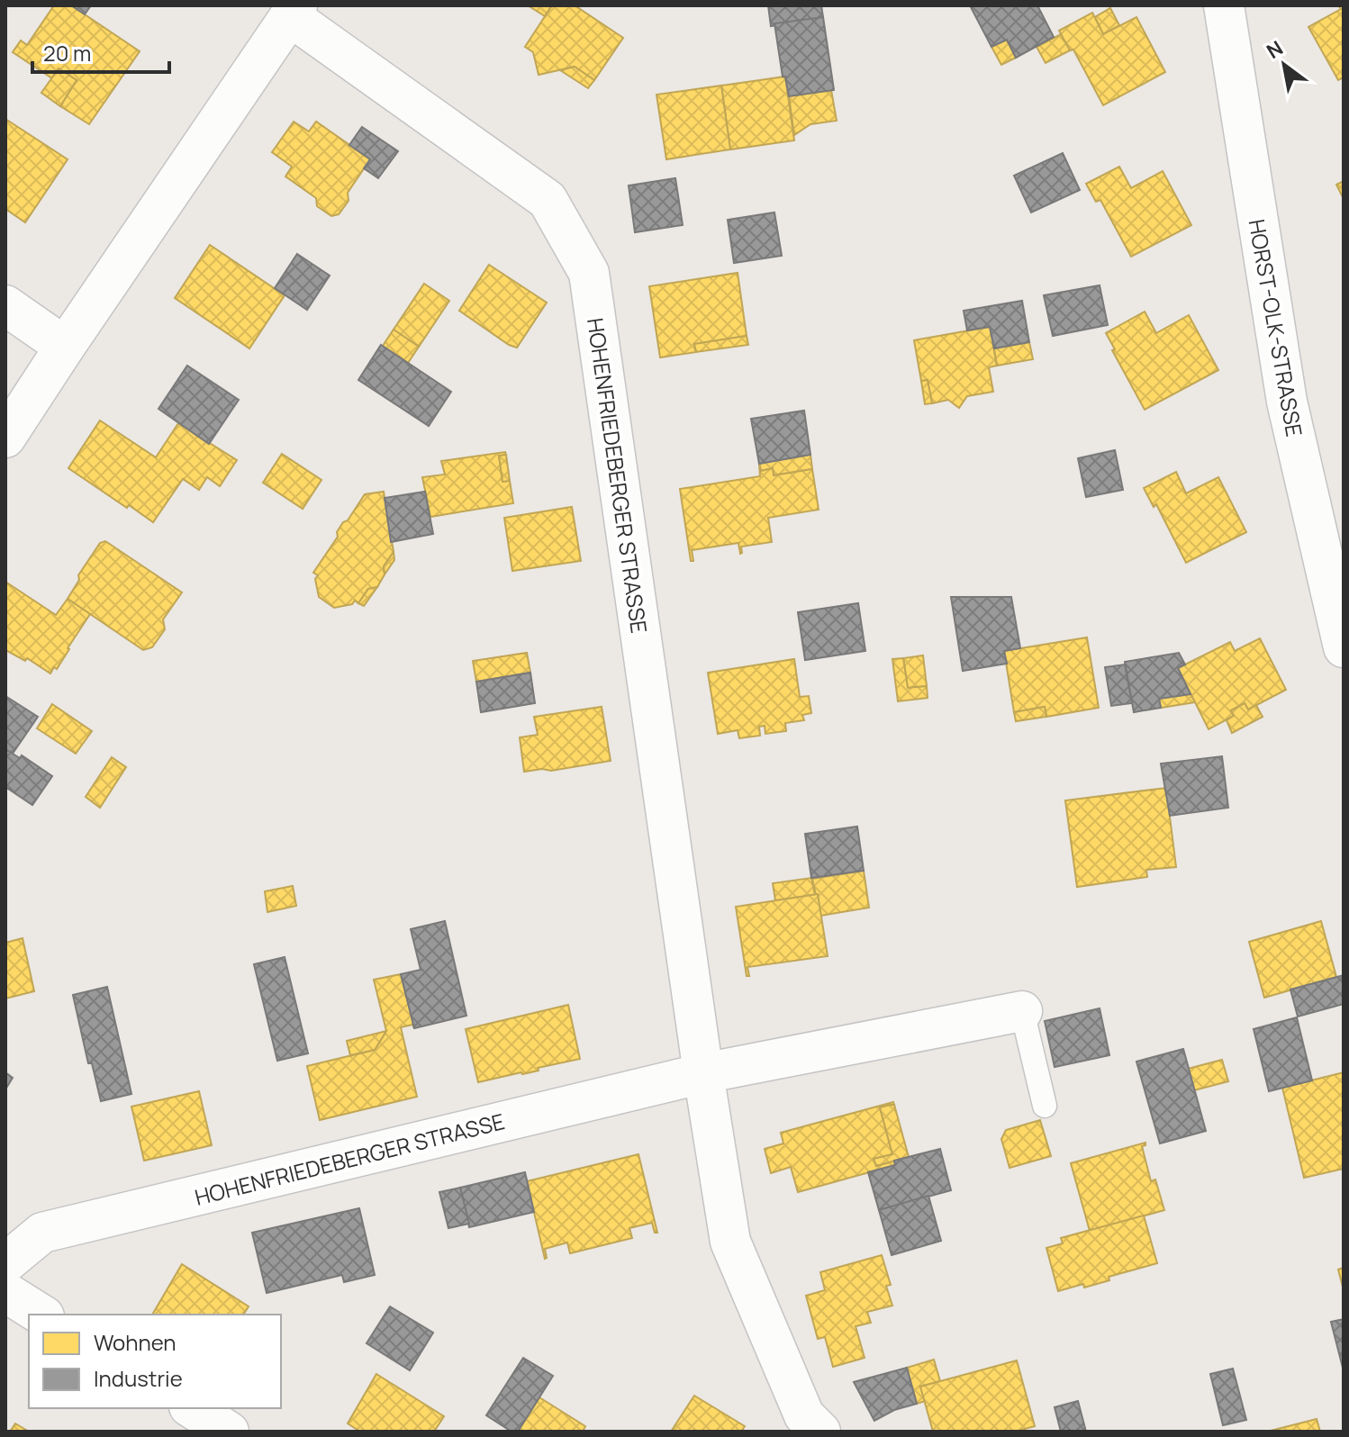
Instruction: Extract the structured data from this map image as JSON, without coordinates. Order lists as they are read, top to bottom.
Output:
{
  "streets": {
    "street": ["HORST-OLK-STRASSE", "HOHENFRIEDEBERGER STRASSE"]
  },
  "legend": ["Wohnen", "Industrie"],
  "scale_bar": "20 m",
  "north": "top left"
}
